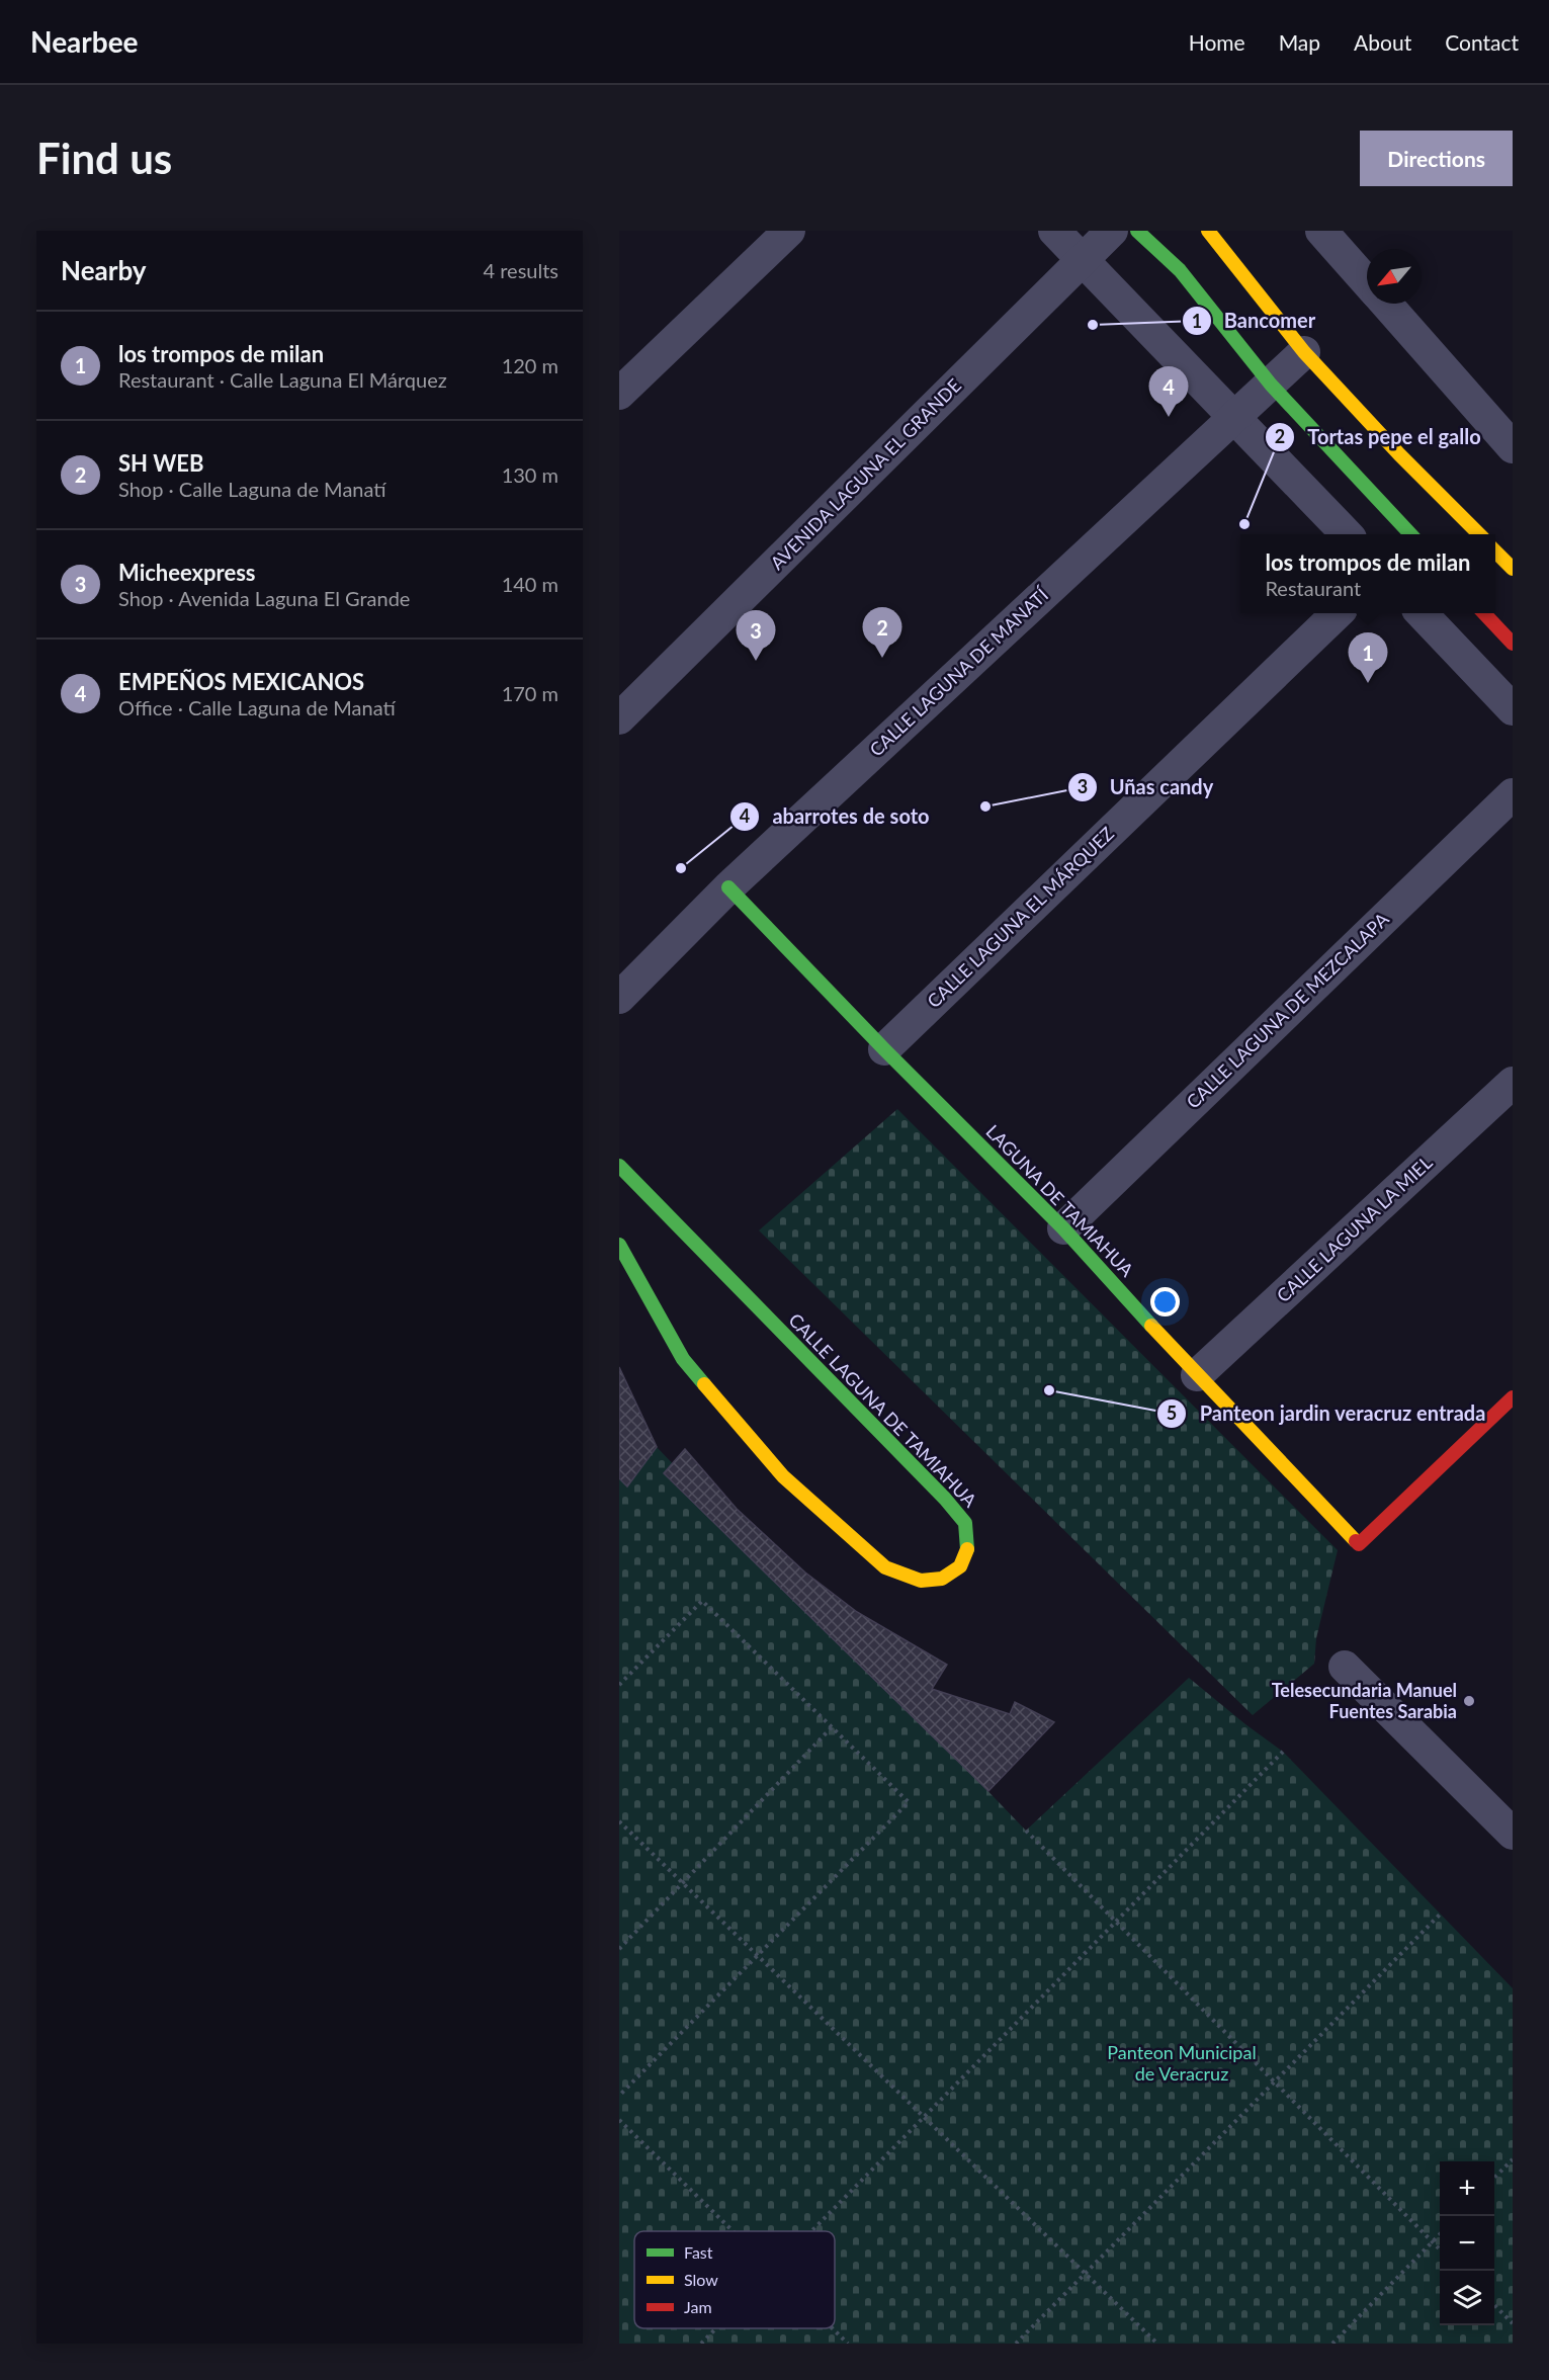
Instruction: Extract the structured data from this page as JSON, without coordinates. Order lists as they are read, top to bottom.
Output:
{
  "streets": {
    "street": [
      "AVENIDA LAGUNA EL GRANDE",
      "CALLE LAGUNA DE MANATÍ",
      "CALLE LAGUNA EL MÁRQUEZ",
      "CALLE LAGUNA DE MEZCALAPA",
      "LAGUNA DE TAMIAHUA",
      "CALLE LAGUNA LA MIEL",
      "CALLE LAGUNA DE TAMIAHUA"
    ]
  },
  "crossings": [
    ["CALLE LAGUNA DE MANATÍ", "LAGUNA DE TAMIAHUA"],
    ["CALLE LAGUNA EL MÁRQUEZ", "LAGUNA DE TAMIAHUA"],
    ["CALLE LAGUNA DE MEZCALAPA", "LAGUNA DE TAMIAHUA"],
    ["LAGUNA DE TAMIAHUA", "CALLE LAGUNA LA MIEL"]
  ],
  "parks": ["Panteon Municipal de Veracruz"],
  "places": [
    "Bancomer",
    "Tortas pepe el gallo",
    "Uñas candy",
    "abarrotes de soto",
    "Panteon jardin veracruz entrada",
    "Telesecundaria Manuel Fuentes Sarabia"
  ],
  "legend": ["Fast", "Slow", "Jam"],
  "north": "bottom left",
  "page": {
    "header": "Nearbee",
    "nav": [
      "Home",
      "Map",
      "About",
      "Contact"
    ],
    "buttons": "Directions",
    "title": "Find us",
    "heading": ["Nearby", "4 results"],
    "list": [
      {
        "mark": "1",
        "name": "los trompos de milan",
        "note": "Restaurant · Calle Laguna El Márquez",
        "value": "120 m"
      },
      {
        "mark": "2",
        "name": "SH WEB",
        "note": "Shop · Calle Laguna de Manatí",
        "value": "130 m"
      },
      {
        "mark": "3",
        "name": "Micheexpress",
        "note": "Shop · Avenida Laguna El Grande",
        "value": "140 m"
      },
      {
        "mark": "4",
        "name": "EMPEÑOS MEXICANOS",
        "note": "Office · Calle Laguna de Manatí",
        "value": "170 m"
      }
    ],
    "pins": [
      "4",
      "2",
      "3",
      "1"
    ],
    "popup": ["los trompos de milan", "Restaurant"],
    "map_buttons": ["+", "−"]
  }
}
